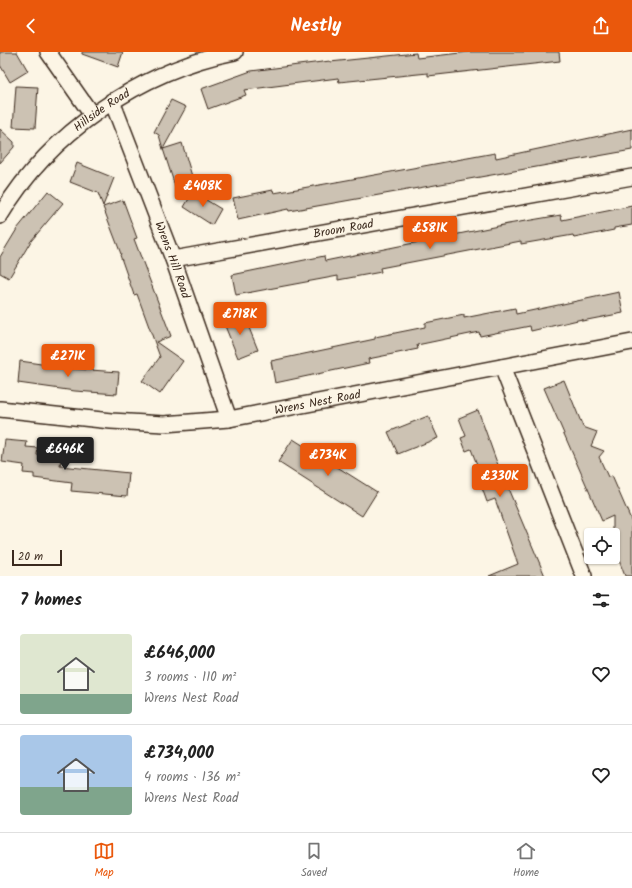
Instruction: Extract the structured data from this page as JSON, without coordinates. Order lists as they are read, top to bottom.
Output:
{
  "streets": {
    "street": [
      "Hillside Road",
      "Broom Road",
      "Wrens Hill Road",
      "Wrens Nest Road"
    ]
  },
  "crossings": [
    ["Hillside Road", "Wrens Hill Road"],
    ["Broom Road", "Wrens Hill Road"],
    ["Wrens Hill Road", "Wrens Nest Road"]
  ],
  "scale_bar": "20 m",
  "page": {
    "header": "Nestly",
    "price": [
      "£408K",
      "£581K",
      "£718K",
      "£271K",
      "£646K",
      "£734K",
      "£330K"
    ],
    "scale": "20 m",
    "heading": "7 homes",
    "list": [
      {
        "name": "£646,000",
        "note": "3 rooms · 110 m² · Wrens Nest Road"
      },
      {
        "name": "£734,000",
        "note": "4 rooms · 136 m² · Wrens Nest Road"
      }
    ],
    "tabs": ["Map", "Saved", "Home"]
  }
}
